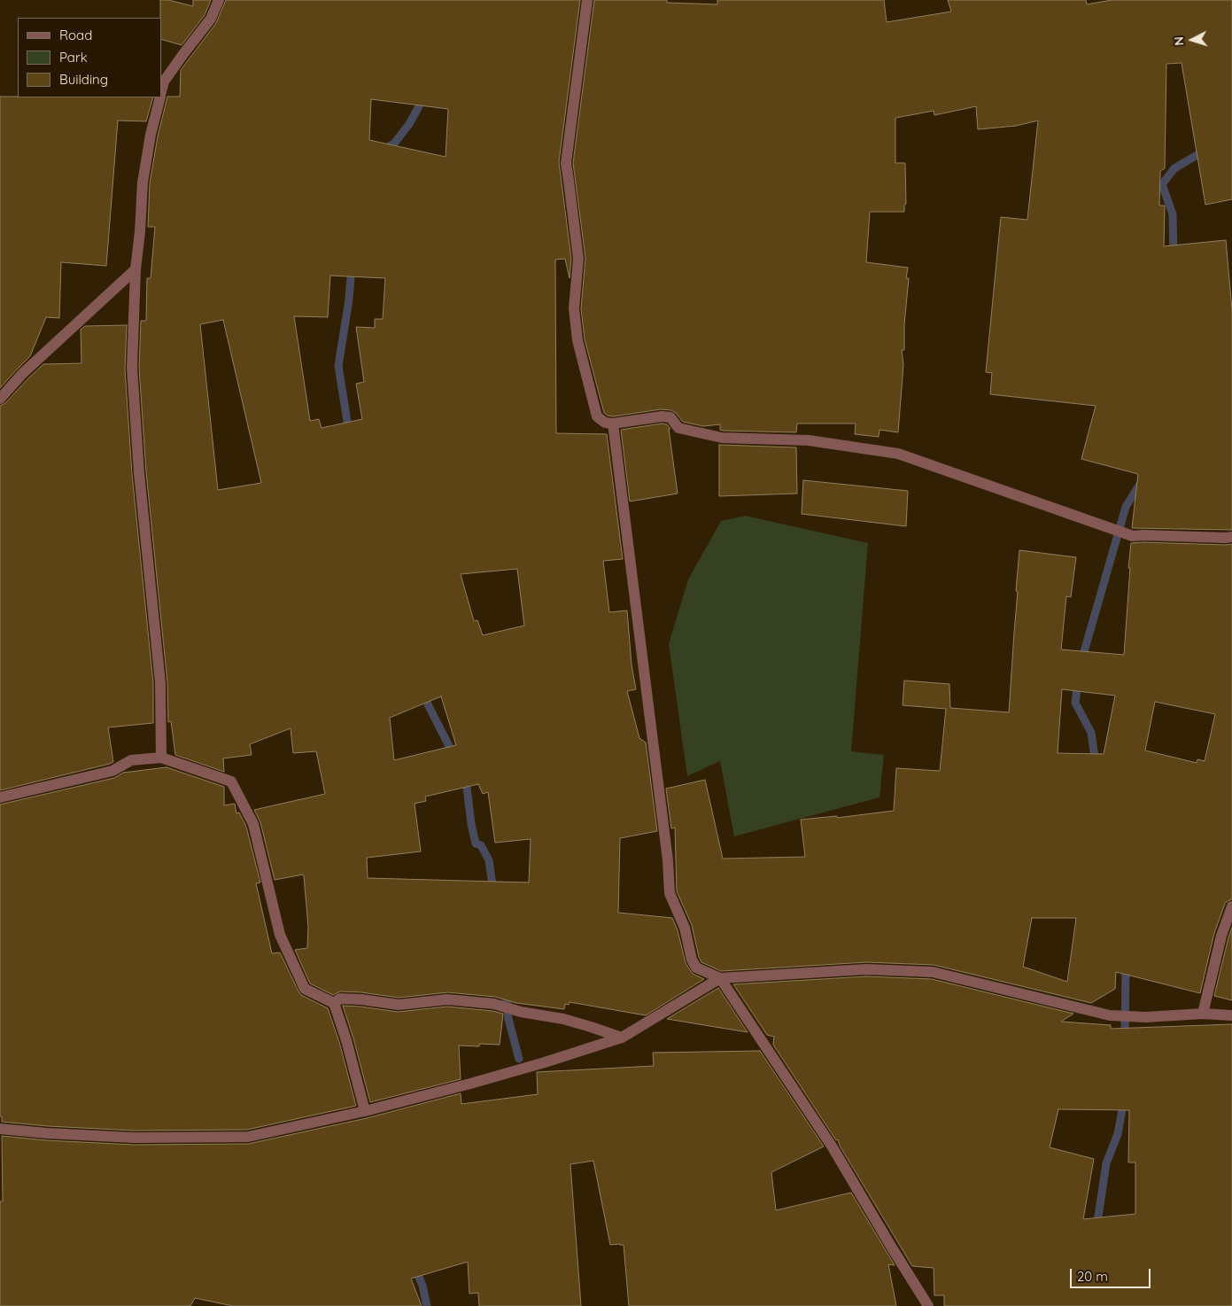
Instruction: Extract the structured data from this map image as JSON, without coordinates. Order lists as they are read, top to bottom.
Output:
{
  "legend": ["Road", "Park", "Building"],
  "scale_bar": "20 m",
  "north": "left"
}
